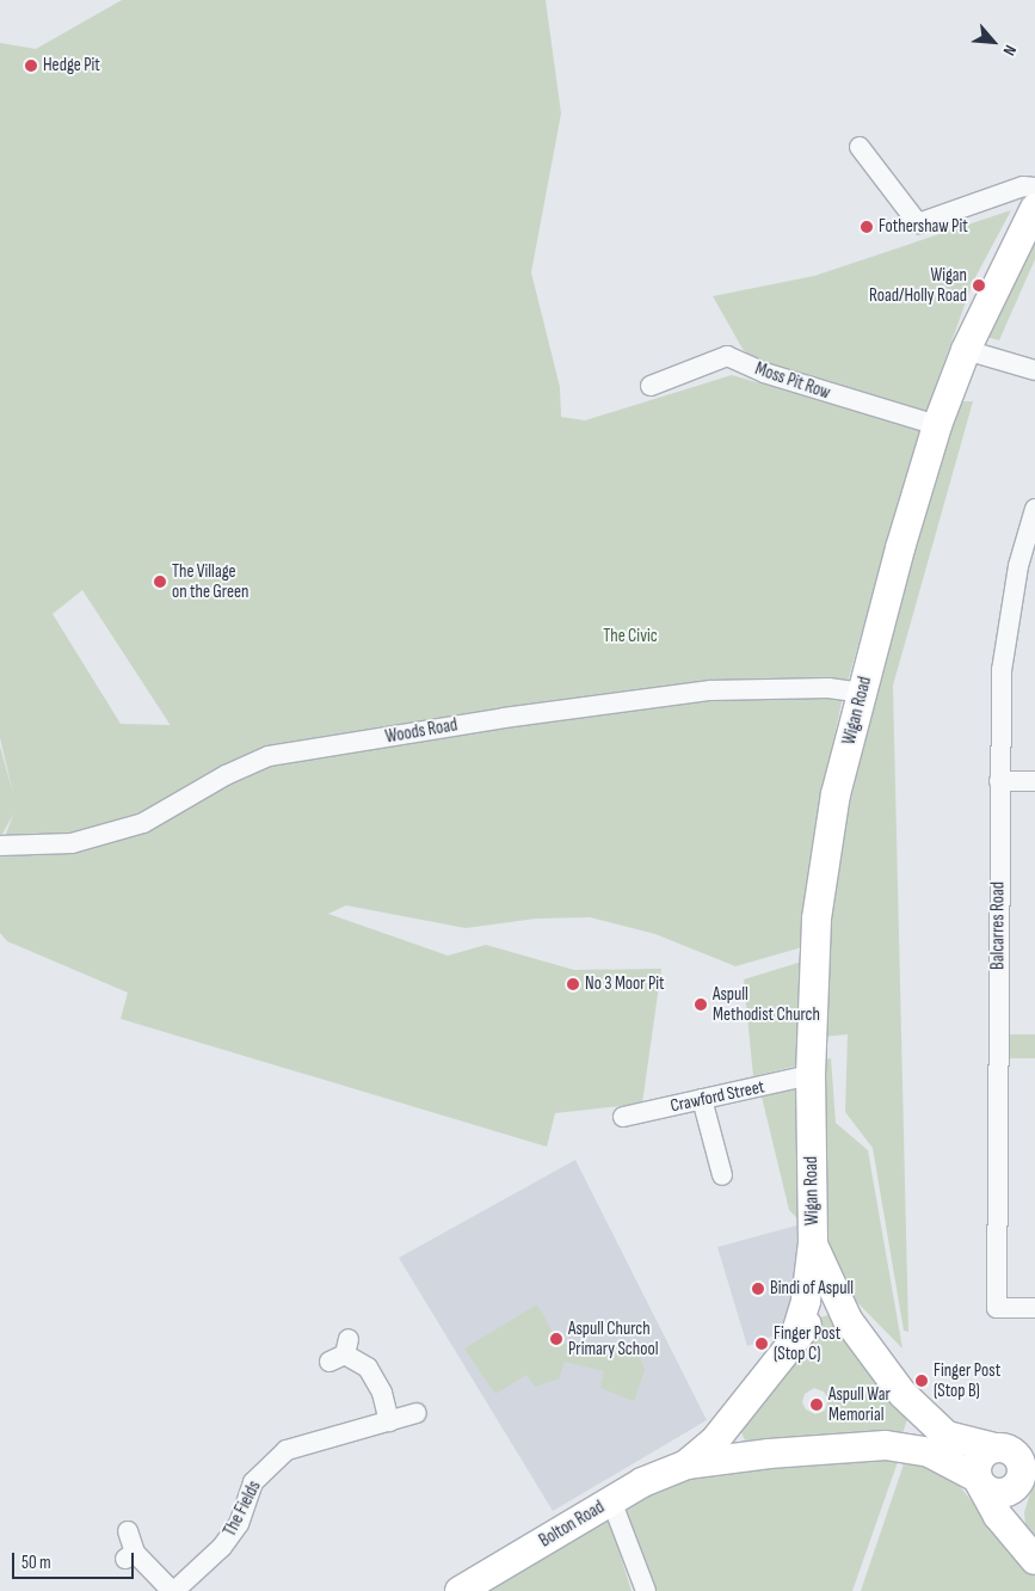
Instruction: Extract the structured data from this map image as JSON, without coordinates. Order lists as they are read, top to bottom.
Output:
{
  "streets": {
    "main road": ["Wigan Road", "Bolton Road"],
    "street": [
      "Moss Pit Row",
      "Woods Road",
      "Balcarres Road",
      "Crawford Street",
      "The Fields"
    ]
  },
  "crossings": [
    ["Moss Pit Row", "Wigan Road"],
    ["Wigan Road", "Woods Road"],
    ["Wigan Road", "Crawford Street"],
    ["Wigan Road", "Bolton Road"]
  ],
  "parks": ["The Civic"],
  "places": [
    "Hedge Pit",
    "Fothershaw Pit",
    "Wigan Road/Holly Road",
    "The Village on the Green",
    "No 3 Moor Pit",
    "Aspull Methodist Church",
    "Bindi of Aspull",
    "Aspull Church Primary School",
    "Finger Post (Stop C)",
    "Finger Post (Stop B)",
    "Aspull War Memorial"
  ],
  "scale_bar": "50 m",
  "north": "bottom right"
}
